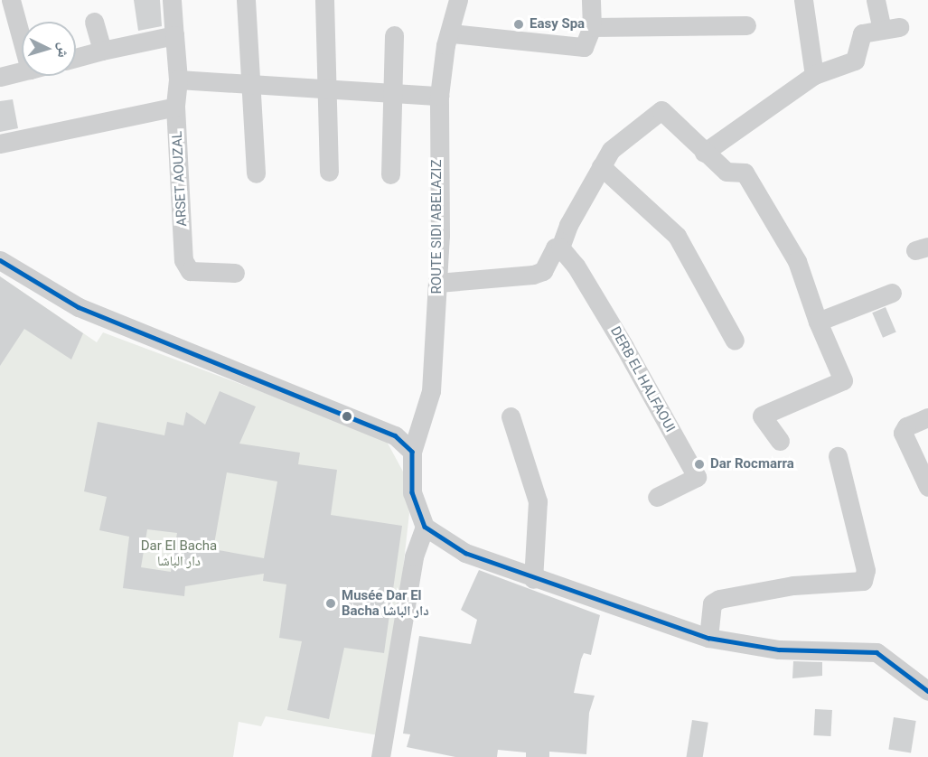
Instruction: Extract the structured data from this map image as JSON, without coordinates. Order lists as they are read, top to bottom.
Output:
{
  "streets": {
    "street": ["ARSET AOUZAL", "ROUTE SIDI ABELAZIZ", "DERB EL HALFAOUI"]
  },
  "parks": ["Dar El Bacha دار الباشا"],
  "places": ["Easy Spa", "Dar Rocmarra", "Musée Dar El Bacha دار الباشا"],
  "north": "right"
}
